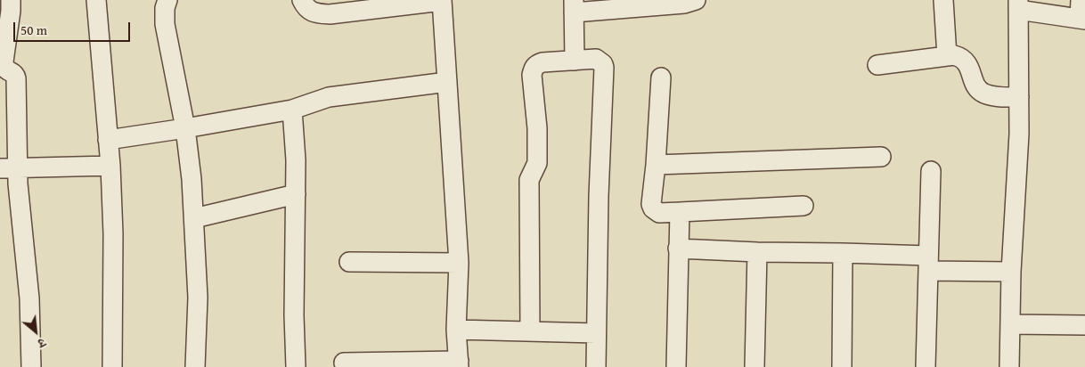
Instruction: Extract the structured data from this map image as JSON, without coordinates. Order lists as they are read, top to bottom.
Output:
{
  "scale_bar": "50 m",
  "north": "bottom right"
}
